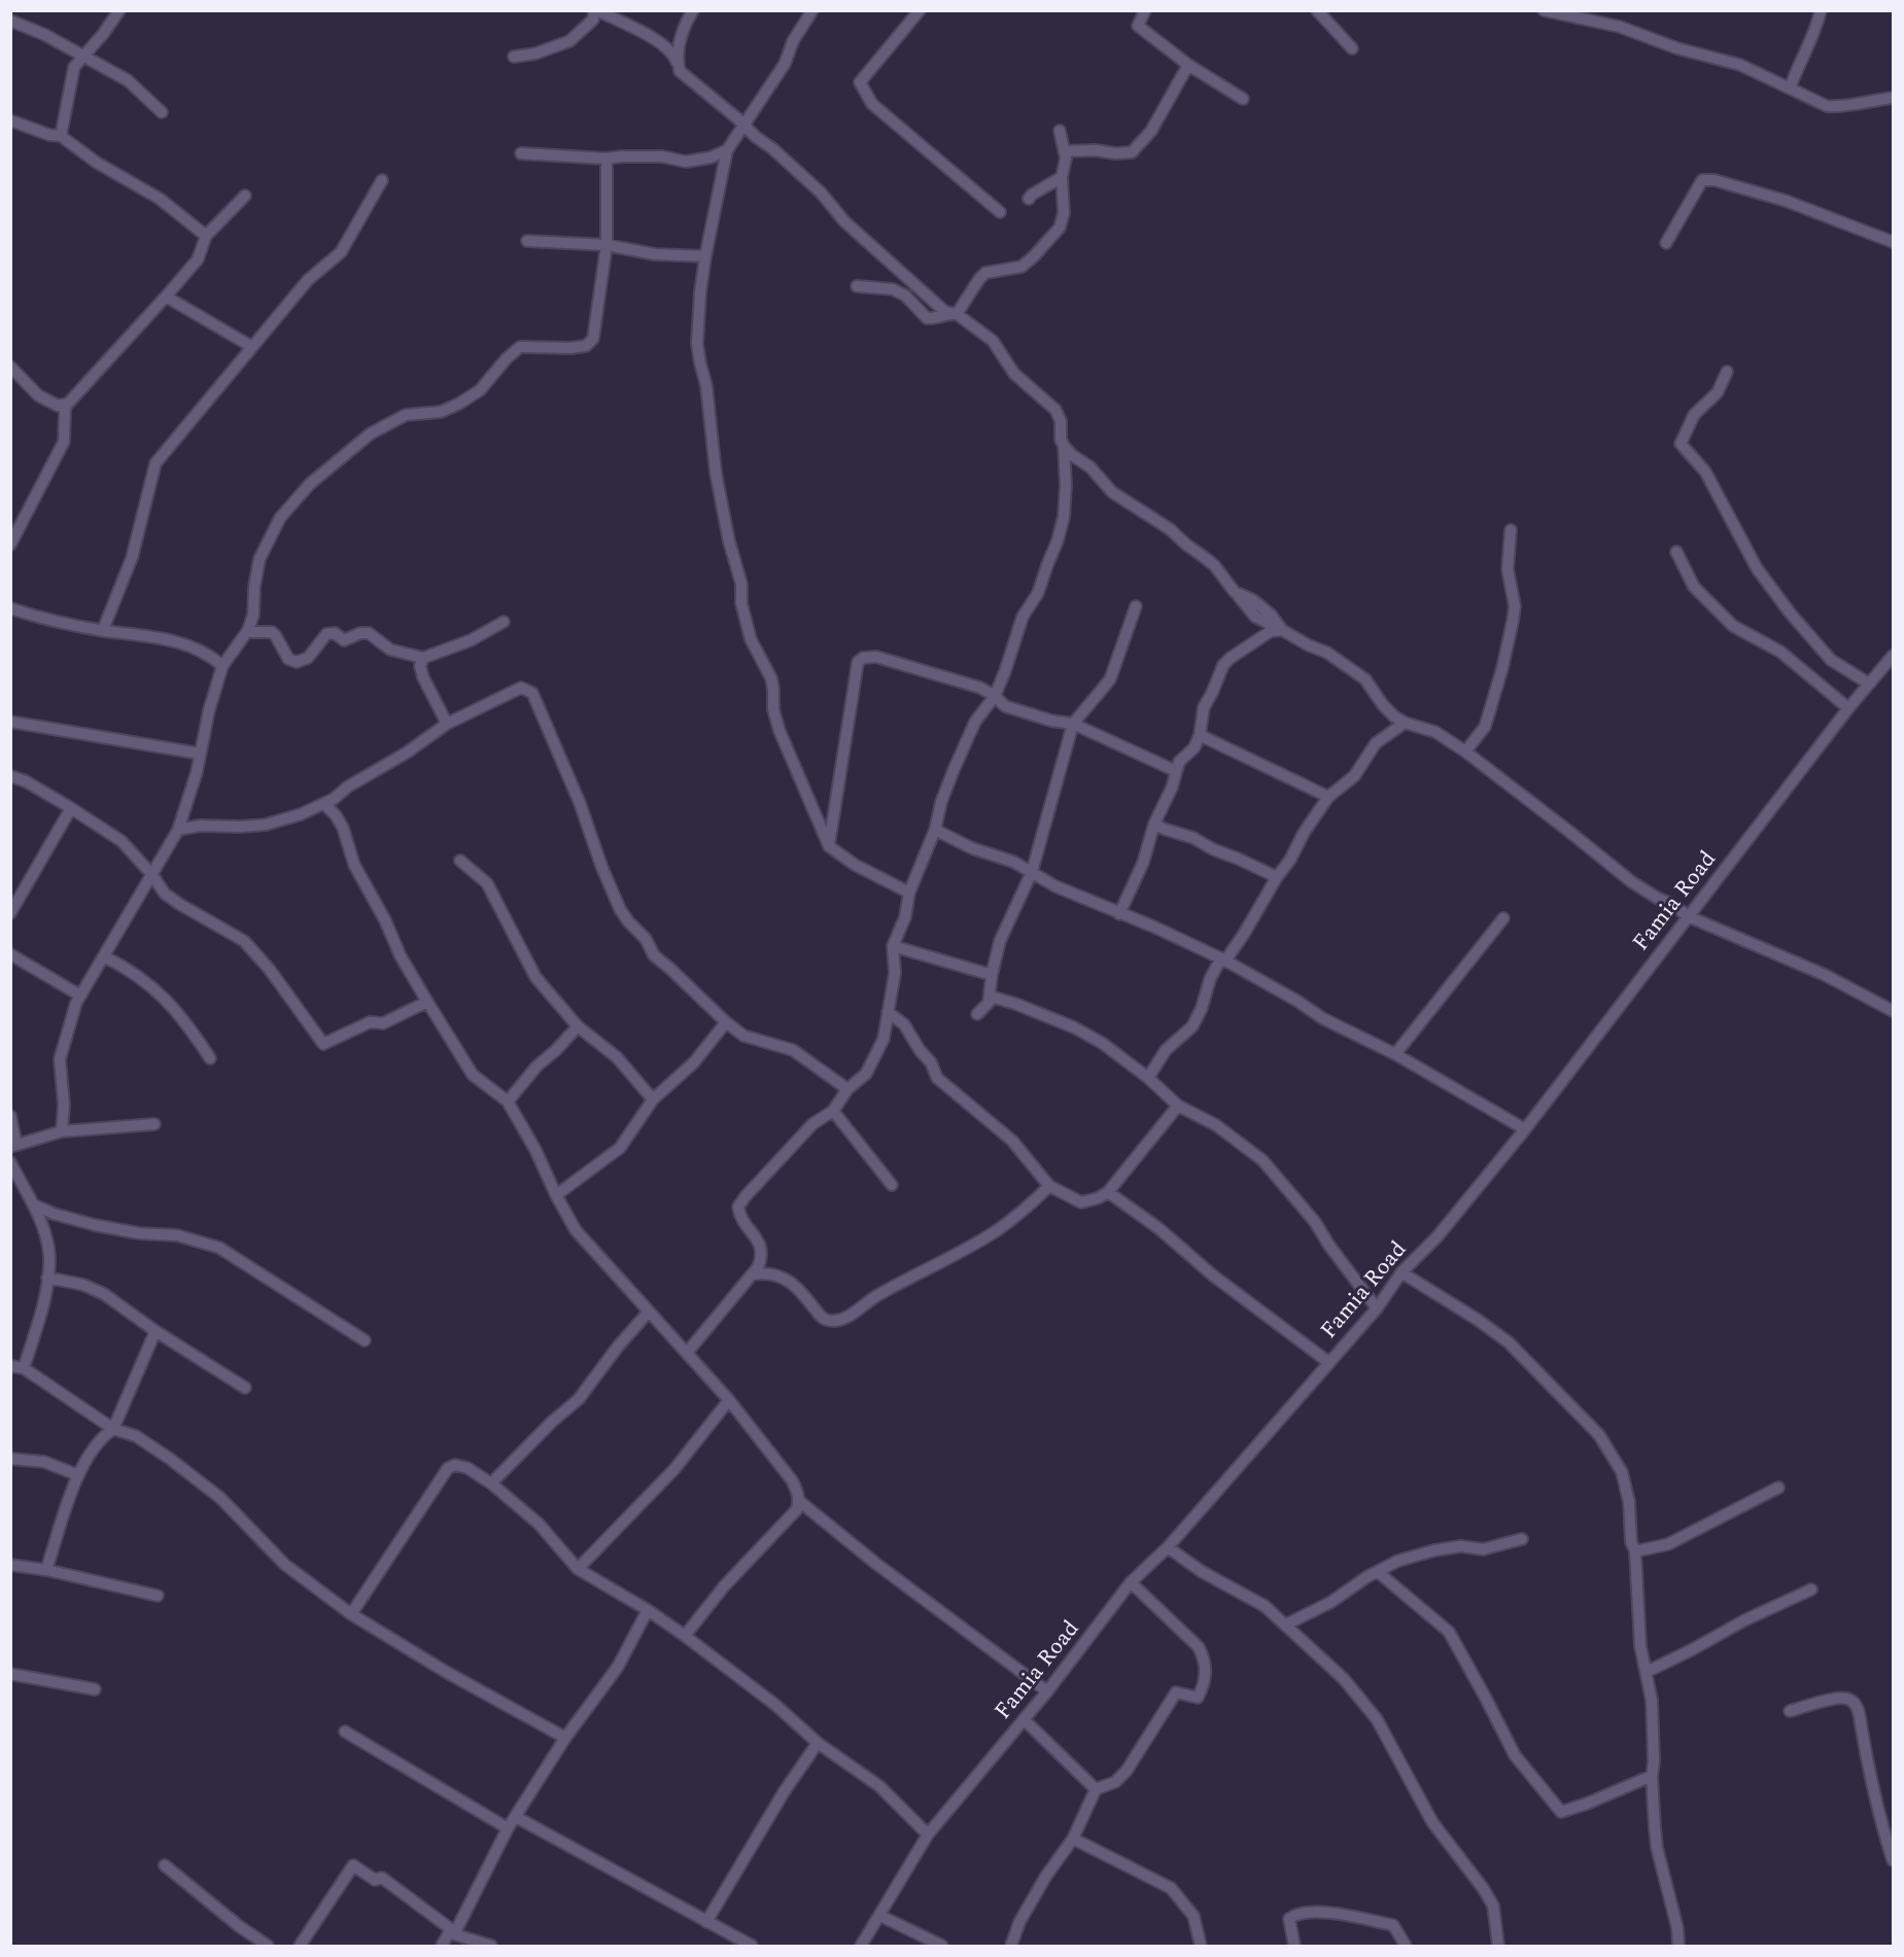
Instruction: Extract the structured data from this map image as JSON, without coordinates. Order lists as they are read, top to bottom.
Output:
{
  "streets": {
    "street": ["Famia Road"]
  }
}
